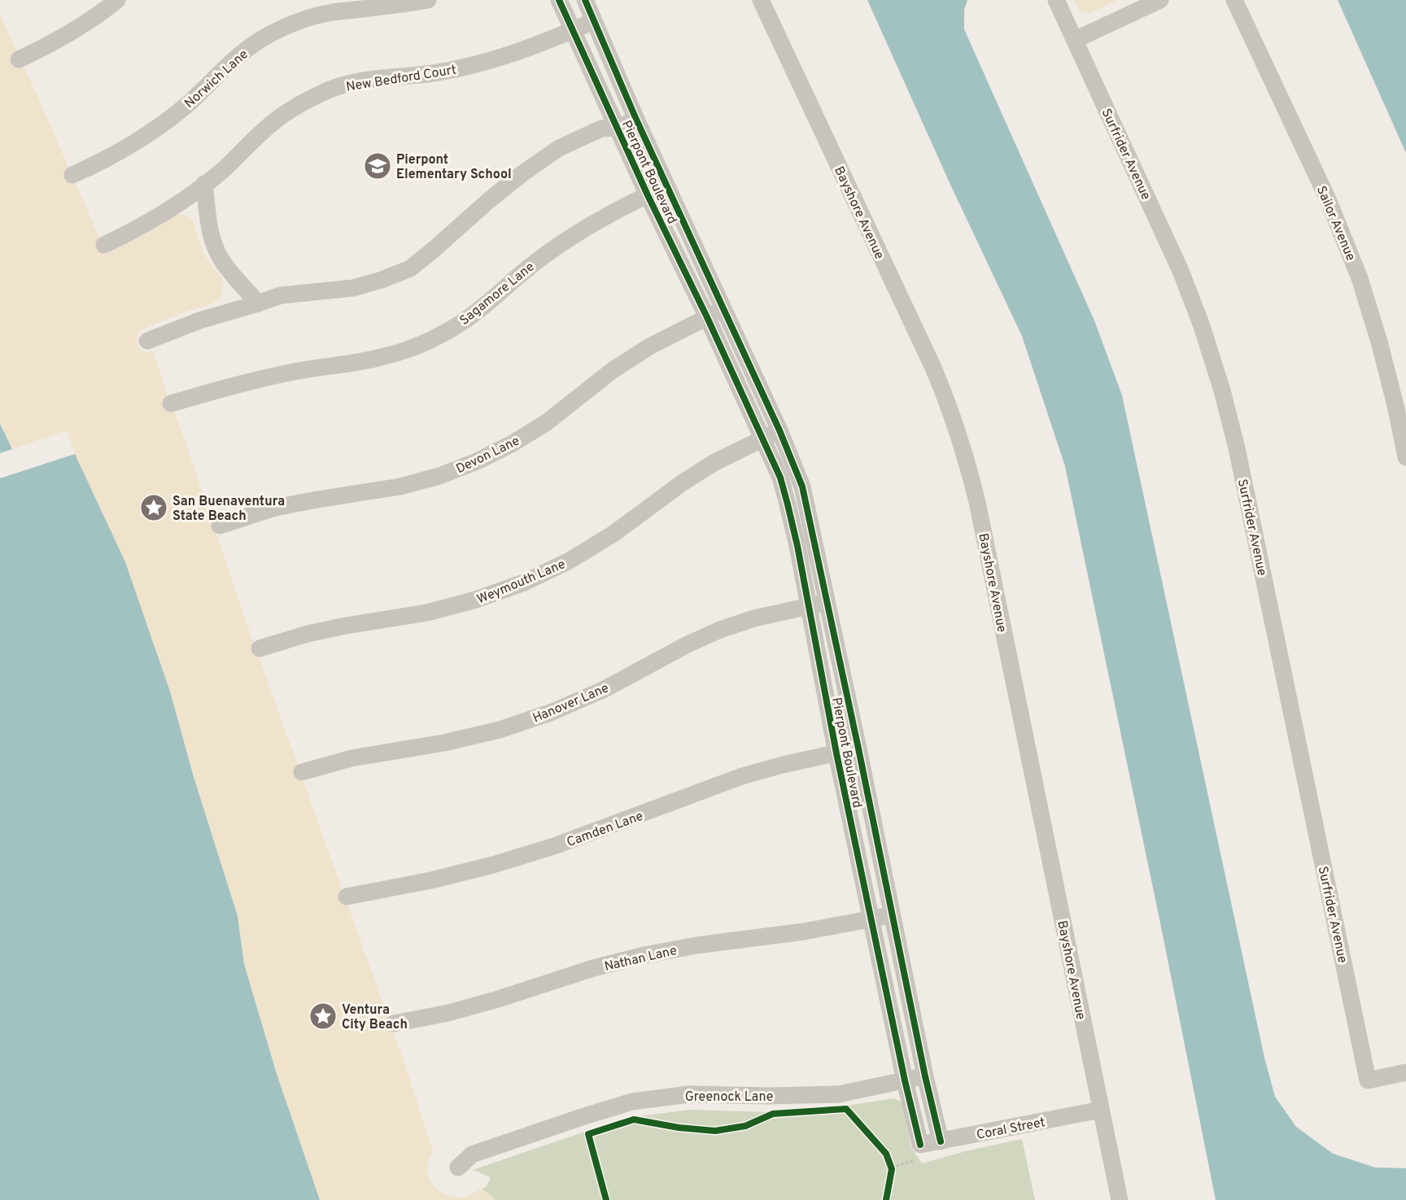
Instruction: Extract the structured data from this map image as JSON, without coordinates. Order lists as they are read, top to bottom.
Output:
{
  "streets": {
    "street": [
      "New Bedford Court",
      "Norwich Lane",
      "Surfrider Avenue",
      "Pierpont Boulevard",
      "Bayshore Avenue",
      "Sailor Avenue",
      "Sagamore Lane",
      "Devon Lane",
      "Weymouth Lane",
      "Hanover Lane",
      "Camden Lane",
      "Nathan Lane",
      "Greenock Lane",
      "Coral Street"
    ]
  },
  "crossings": [
    ["New Bedford Court", "Pierpont Boulevard"],
    ["Pierpont Boulevard", "Sagamore Lane"],
    ["Pierpont Boulevard", "Devon Lane"],
    ["Pierpont Boulevard", "Weymouth Lane"],
    ["Pierpont Boulevard", "Hanover Lane"],
    ["Pierpont Boulevard", "Camden Lane"],
    ["Pierpont Boulevard", "Nathan Lane"],
    ["Pierpont Boulevard", "Greenock Lane"],
    ["Pierpont Boulevard", "Coral Street"],
    ["Bayshore Avenue", "Coral Street"]
  ],
  "places": {
    "school or university": ["Pierpont Elementary School"],
    "place": ["San Buenaventura State Beach", "Ventura City Beach"]
  }
}
